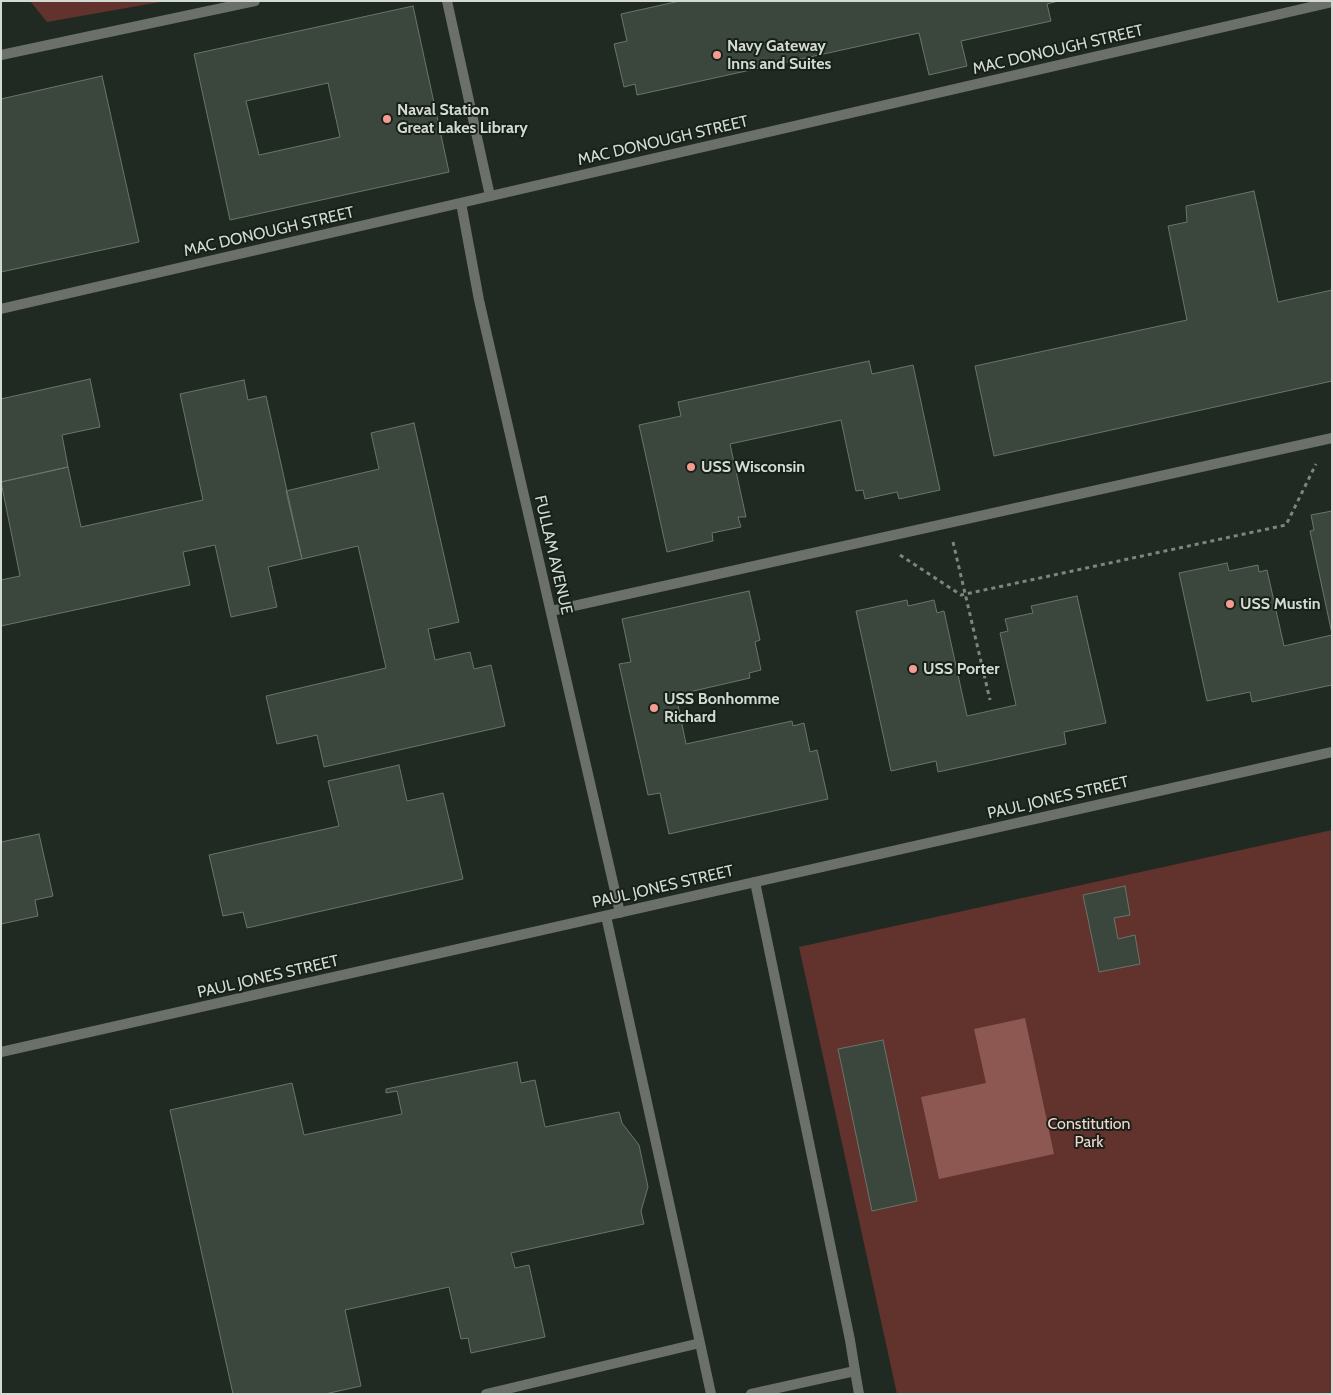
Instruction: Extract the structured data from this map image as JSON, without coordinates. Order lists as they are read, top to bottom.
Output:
{
  "streets": {
    "street": ["MAC DONOUGH STREET", "FULLAM AVENUE", "PAUL JONES STREET"]
  },
  "crossings": [
    ["MAC DONOUGH STREET", "FULLAM AVENUE"],
    ["FULLAM AVENUE", "PAUL JONES STREET"]
  ],
  "parks": ["Constitution Park"],
  "places": [
    "Navy Gateway Inns and Suites",
    "Naval Station Great Lakes Library",
    "USS Wisconsin",
    "USS Mustin",
    "USS Porter",
    "USS Bonhomme Richard"
  ]
}
